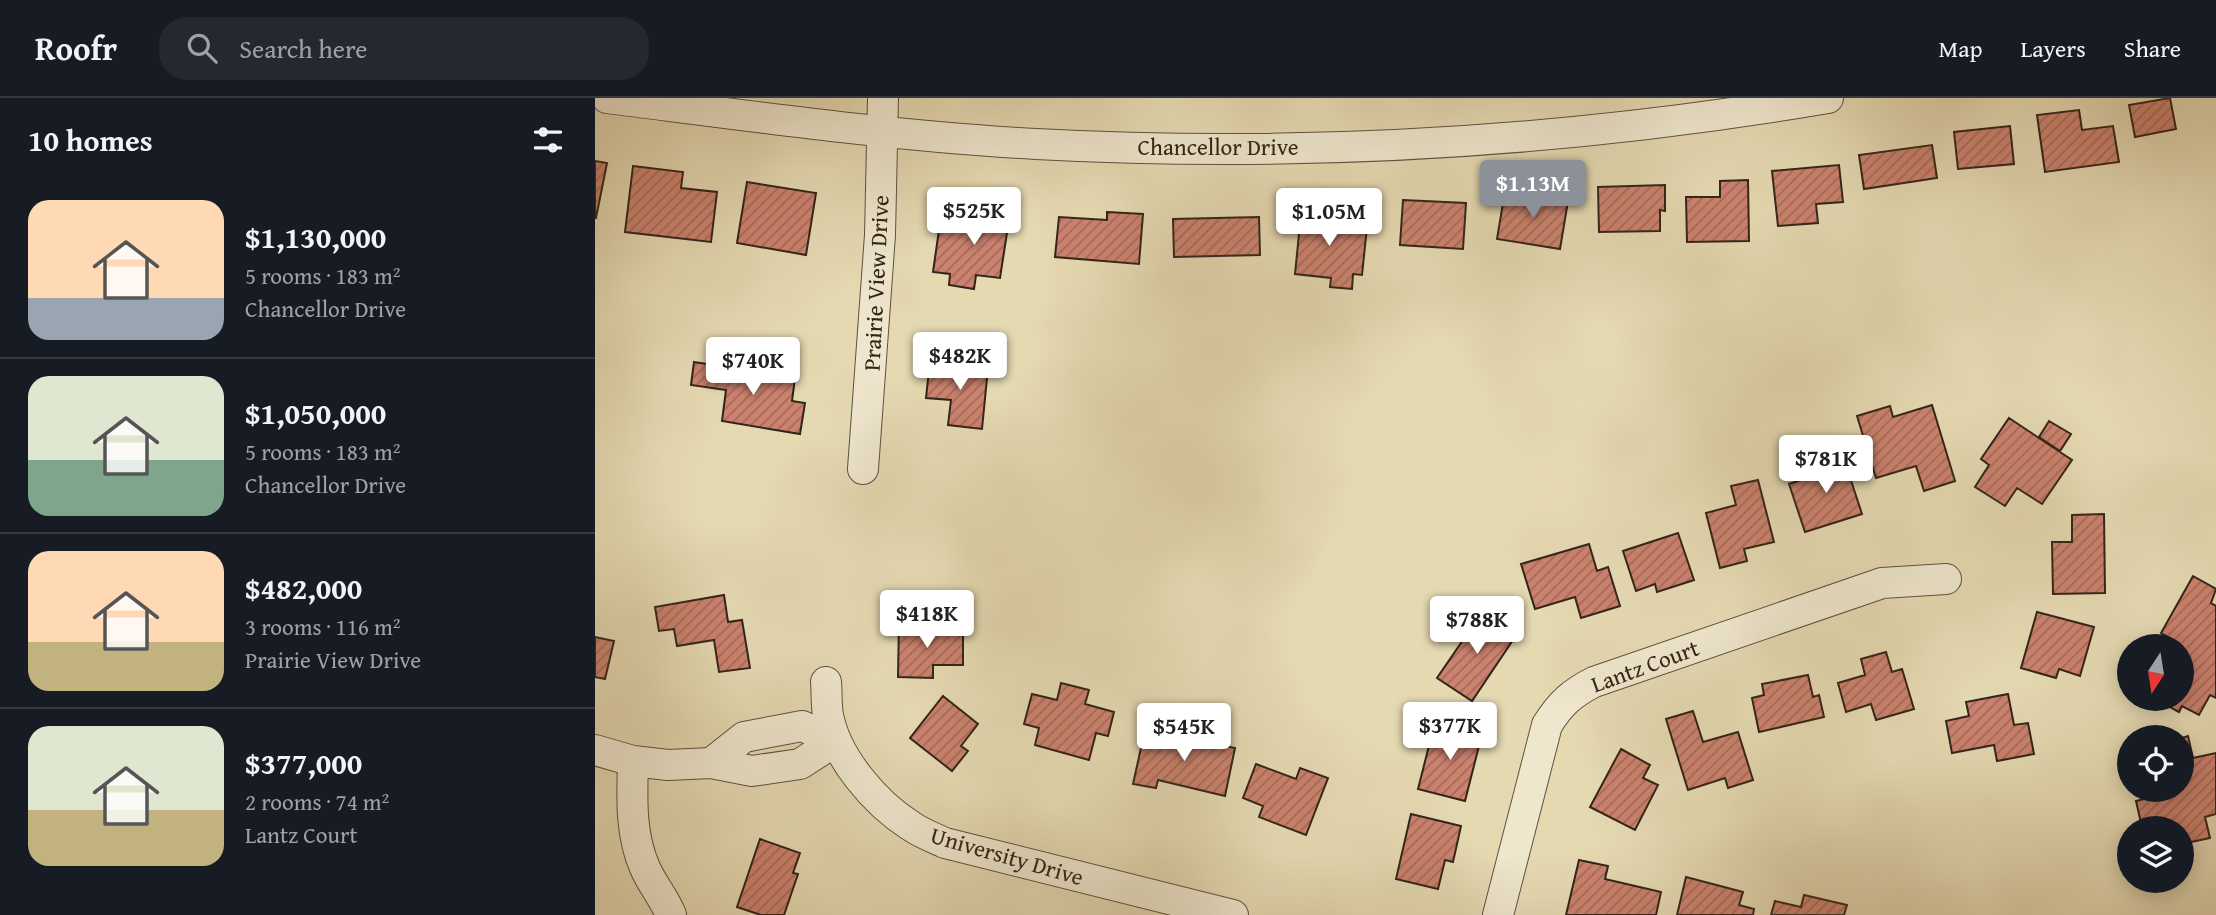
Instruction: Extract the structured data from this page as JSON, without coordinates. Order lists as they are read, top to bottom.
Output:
{
  "streets": {
    "street": [
      "Chancellor Drive",
      "Prairie View Drive",
      "Lantz Court",
      "University Drive"
    ]
  },
  "crossings": [
    ["Chancellor Drive", "Prairie View Drive"]
  ],
  "north": "bottom",
  "page": {
    "header": "Roofr",
    "search": "Search here",
    "nav": ["Map", "Layers", "Share"],
    "heading": "10 homes",
    "price": [
      "$1.13M",
      "$525K",
      "$1.05M",
      "$482K",
      "$740K",
      "$781K",
      "$418K",
      "$788K",
      "$377K",
      "$545K"
    ],
    "list": [
      {
        "name": "$1,130,000",
        "note": "5 rooms · 183 m² · Chancellor Drive"
      },
      {
        "name": "$1,050,000",
        "note": "5 rooms · 183 m² · Chancellor Drive"
      },
      {
        "name": "$482,000",
        "note": "3 rooms · 116 m² · Prairie View Drive"
      },
      {
        "name": "$377,000",
        "note": "2 rooms · 74 m² · Lantz Court"
      }
    ]
  }
}
